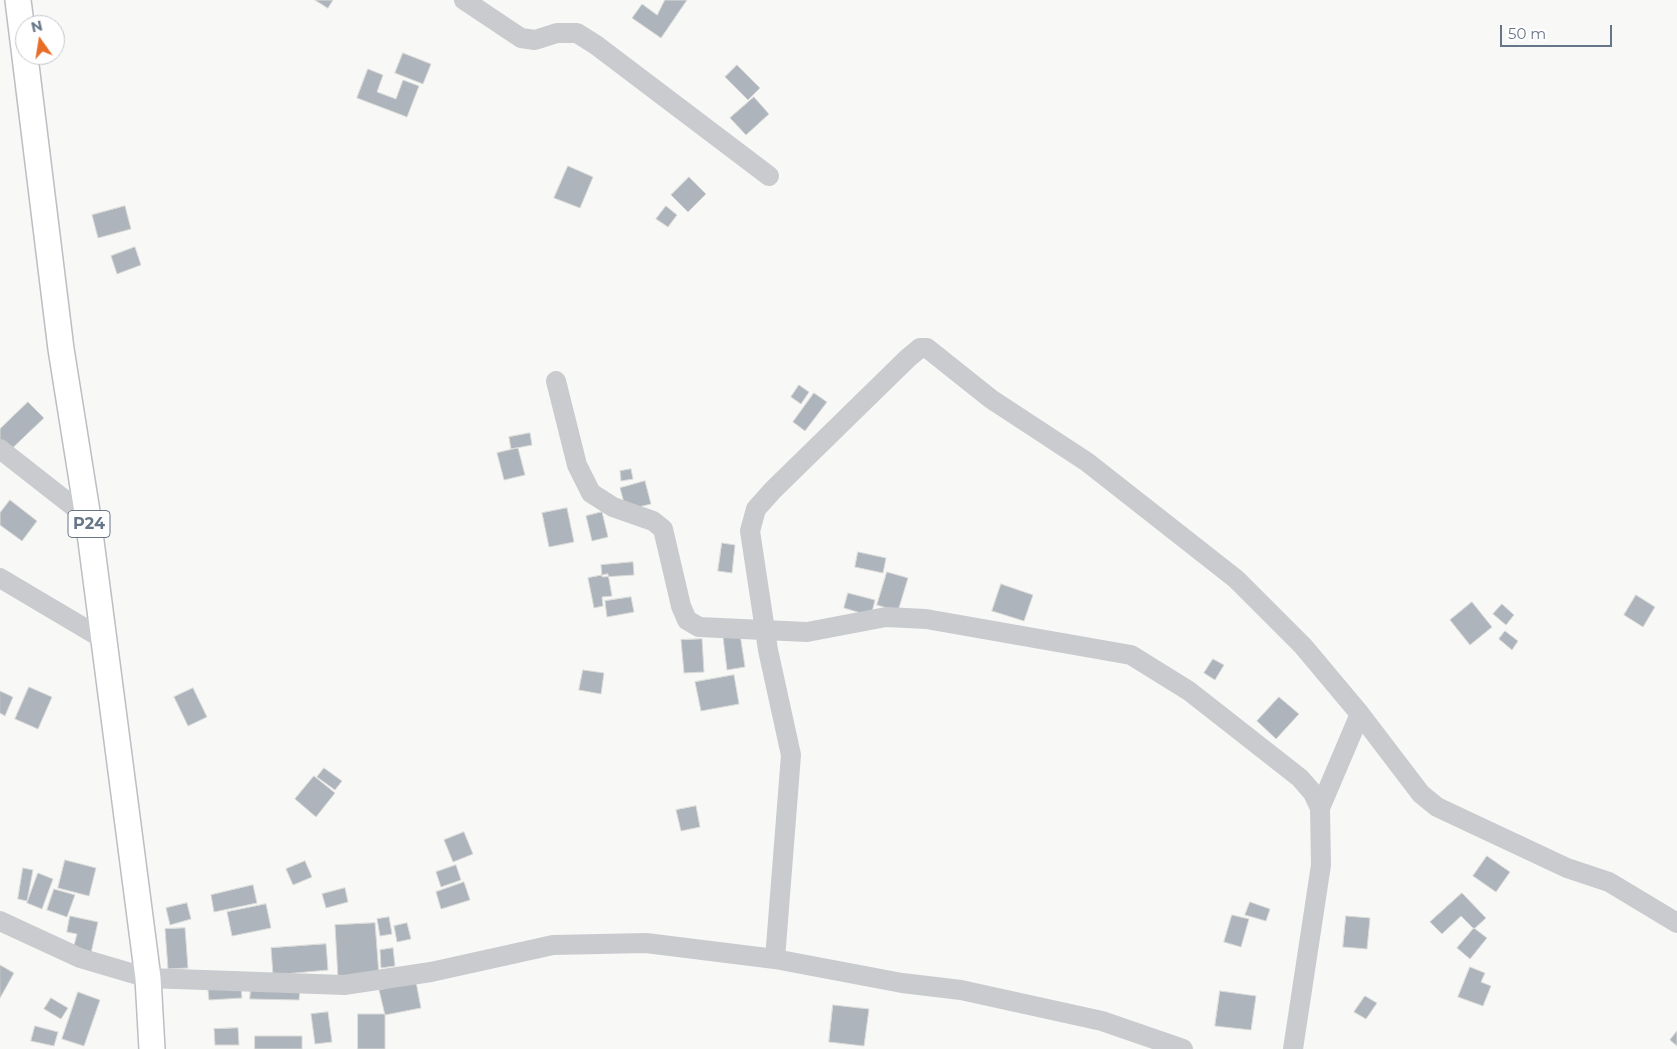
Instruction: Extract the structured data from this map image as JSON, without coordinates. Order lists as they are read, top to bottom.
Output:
{
  "streets": {
    "main road": ["P24"]
  },
  "scale_bar": "50 m",
  "north": "top"
}
